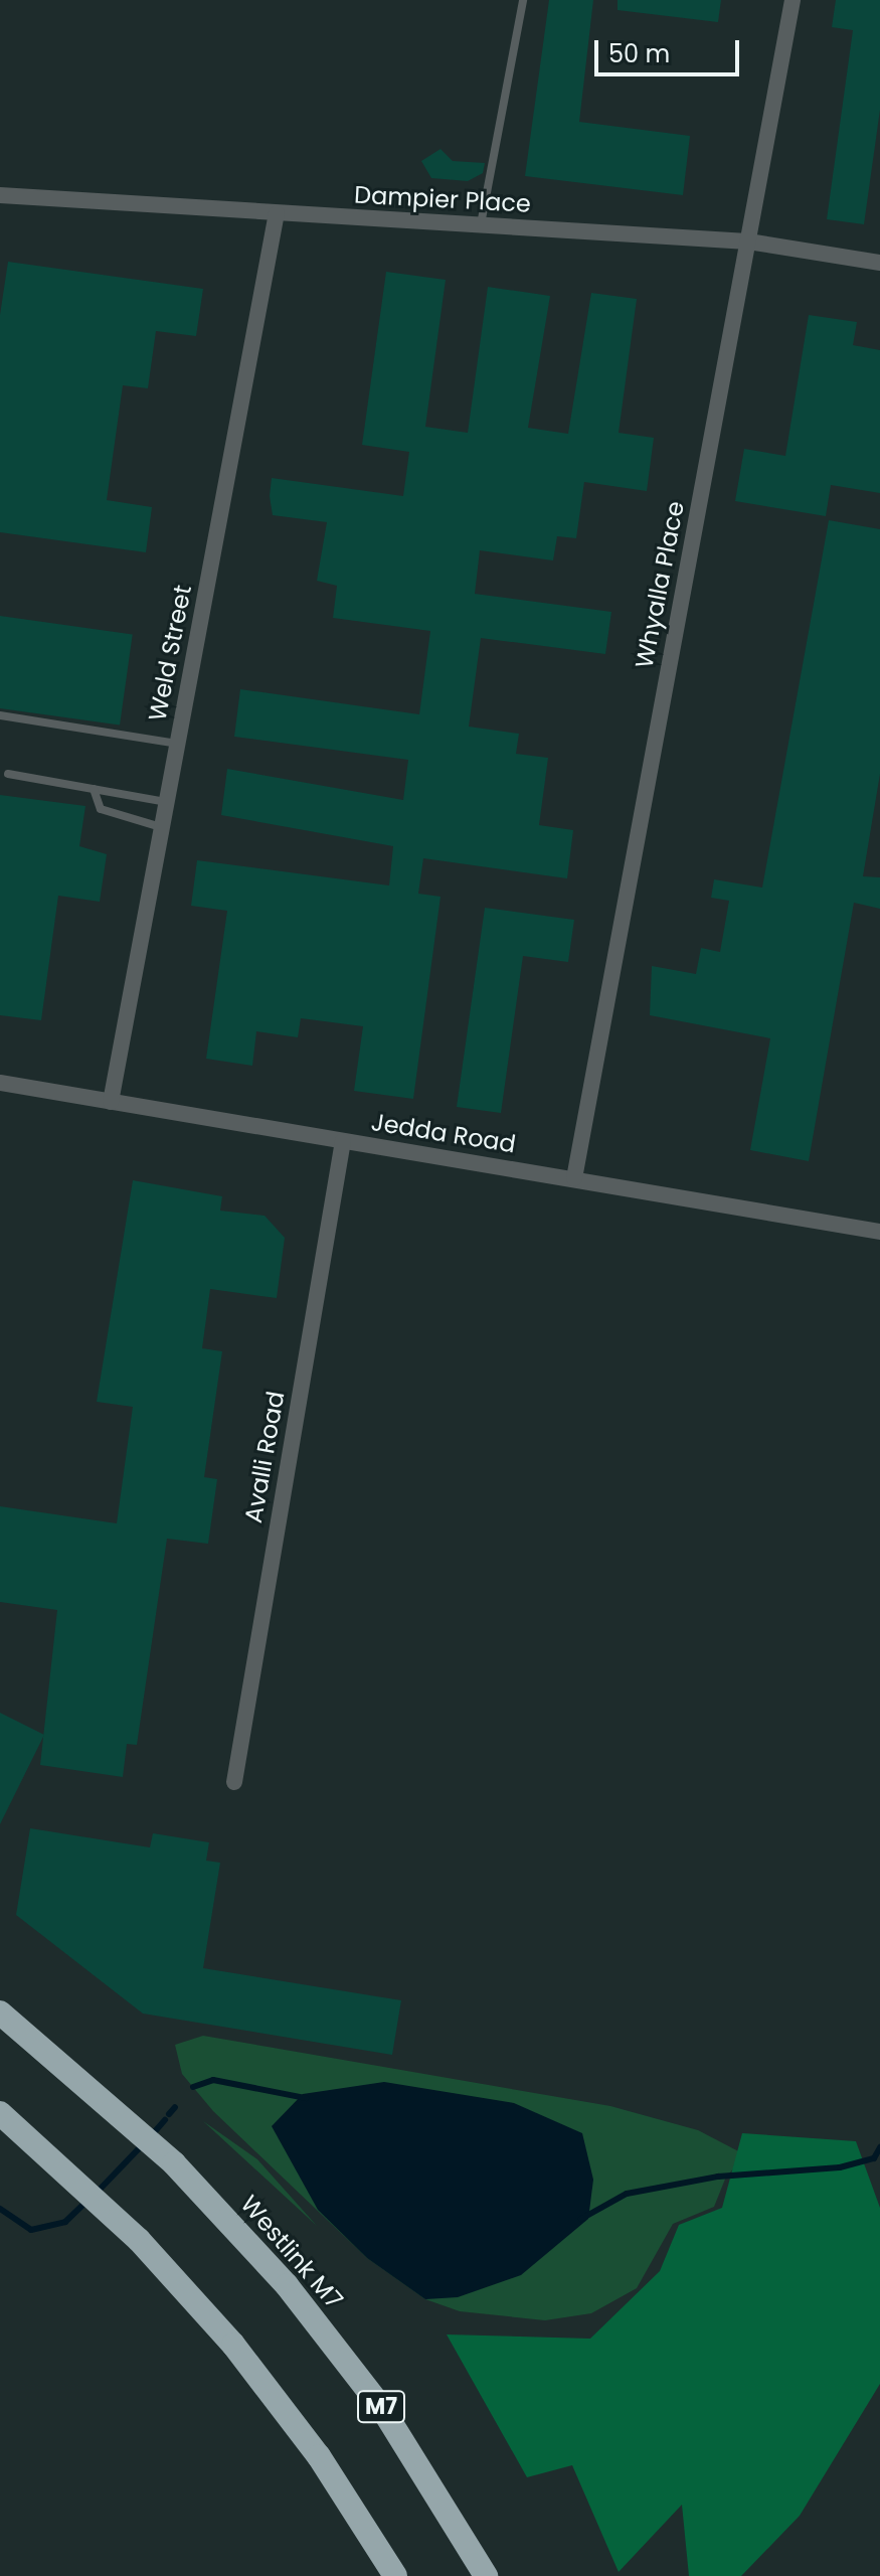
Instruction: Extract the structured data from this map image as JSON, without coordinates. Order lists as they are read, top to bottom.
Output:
{
  "streets": {
    "highway": ["Westlink M7", "M7"],
    "street": [
      "Dampier Place",
      "Whyalla Place",
      "Weld Street",
      "Jedda Road",
      "Avalli Road"
    ]
  },
  "crossings": [
    ["Dampier Place", "Whyalla Place"],
    ["Dampier Place", "Weld Street"],
    ["Whyalla Place", "Jedda Road"],
    ["Weld Street", "Jedda Road"],
    ["Jedda Road", "Avalli Road"]
  ],
  "scale_bar": "50 m"
}
